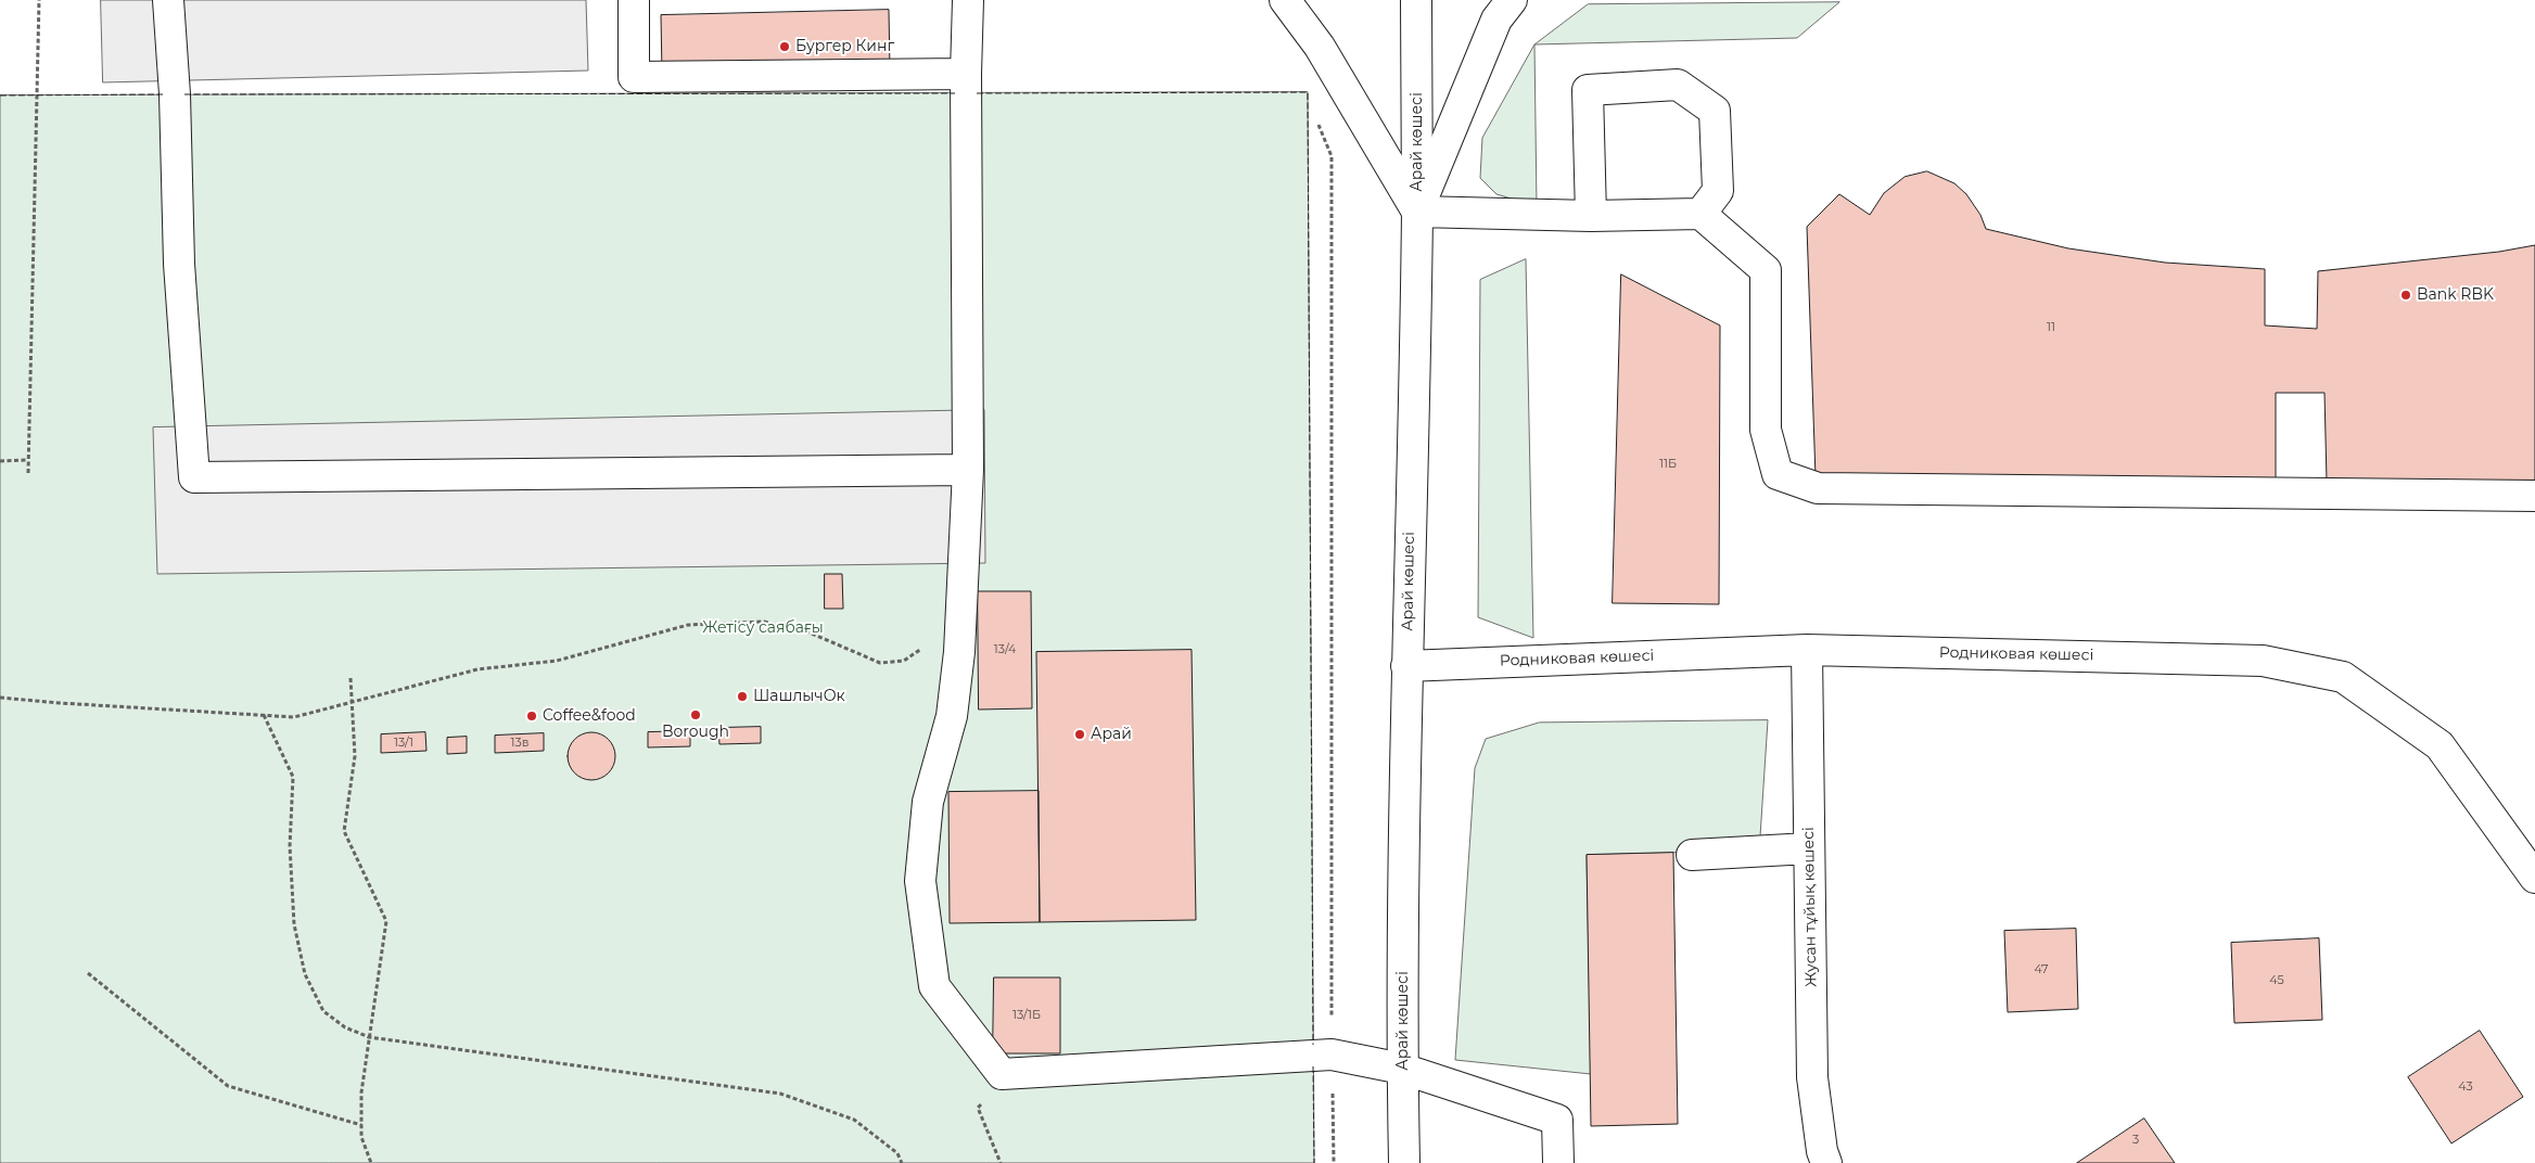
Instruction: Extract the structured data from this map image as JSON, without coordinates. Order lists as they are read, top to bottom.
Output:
{
  "streets": {
    "street": ["Арай көшесі", "Родниковая көшесі", "Жусан тұйық көшесі"]
  },
  "crossings": [
    ["Арай көшесі", "Родниковая көшесі"],
    ["Родниковая көшесі", "Жусан тұйық көшесі"]
  ],
  "parks": ["Жетісу саябағы"],
  "places": [
    "Бургер Кинг",
    "Bank RBK",
    "ШашлычОк",
    "Borough",
    "Coffee&food",
    "Арай"
  ],
  "house_numbers": [
    "11",
    "11Б",
    "13/4",
    "13/1",
    "13в",
    "47",
    "45",
    "13/1Б",
    "43",
    "3"
  ]
}
